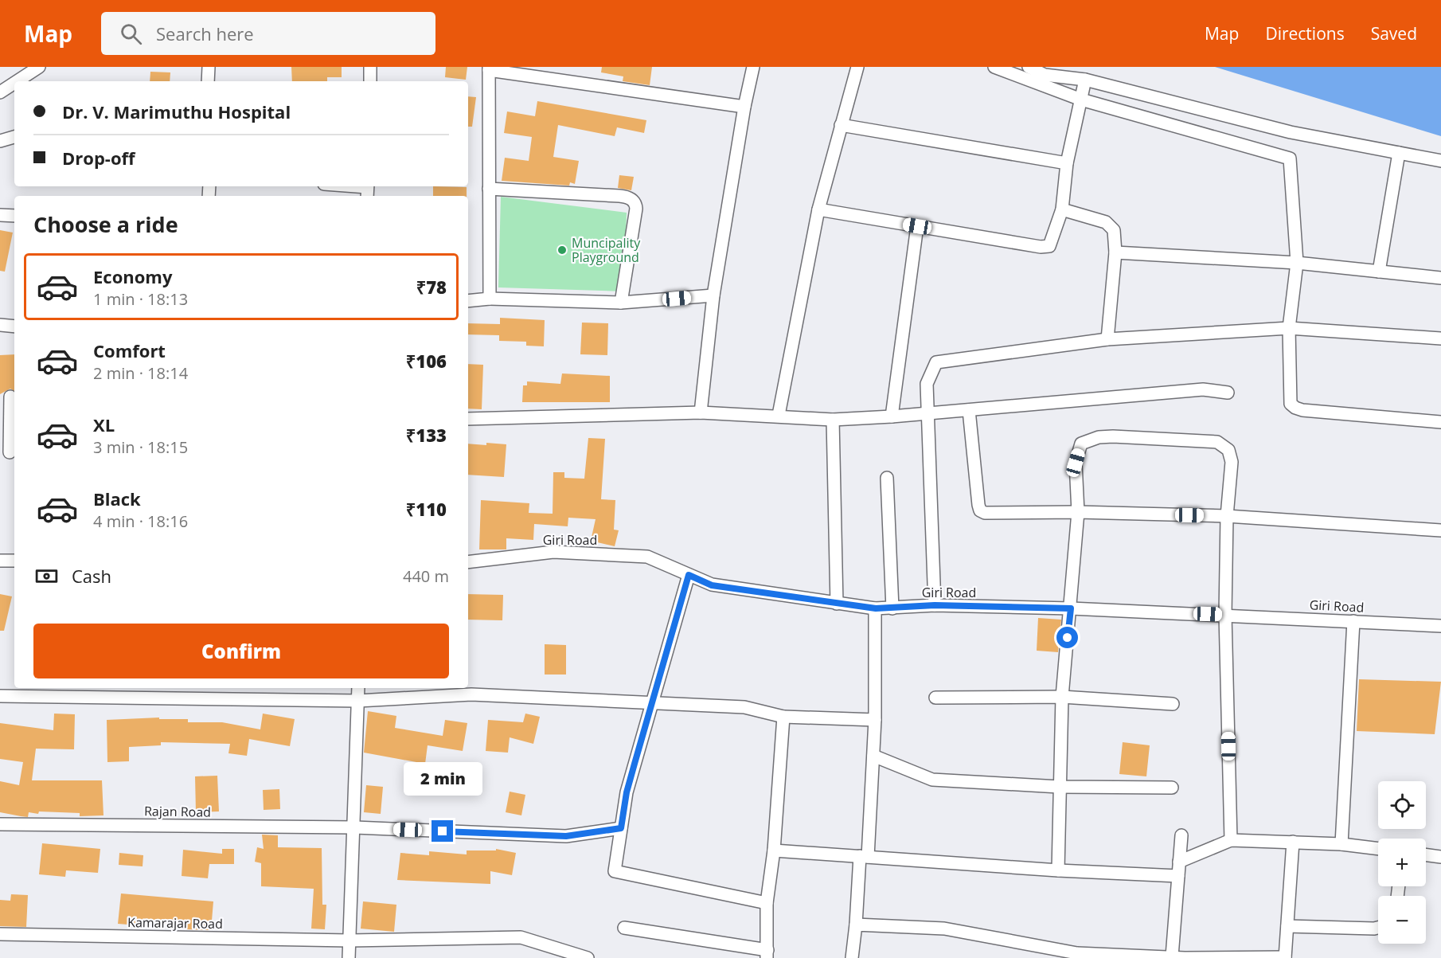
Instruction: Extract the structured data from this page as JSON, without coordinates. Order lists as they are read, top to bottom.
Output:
{
  "streets": {
    "street": ["Giri Road", "Rajan Road", "Kamarajar Road"]
  },
  "places": ["Muncipality Playground"],
  "page": {
    "header": "Map",
    "search": "Search here",
    "nav": ["Map", "Directions", "Saved"],
    "banner": ["Dr. V. Marimuthu Hospital", "Drop-off"],
    "heading": "Choose a ride",
    "list": [
      {
        "name": "Economy",
        "note": "1 min · 18:13",
        "value": "₹78"
      },
      {
        "name": "Comfort",
        "note": "2 min · 18:14",
        "value": "₹106"
      },
      {
        "name": "XL",
        "note": "3 min · 18:15",
        "value": "₹133"
      },
      {
        "name": "Black",
        "note": "4 min · 18:16",
        "value": "₹110"
      }
    ],
    "pay": ["Cash", "440 m"],
    "buttons": "Confirm",
    "bubble": "2 min",
    "map_buttons": ["+", "−"]
  }
}
